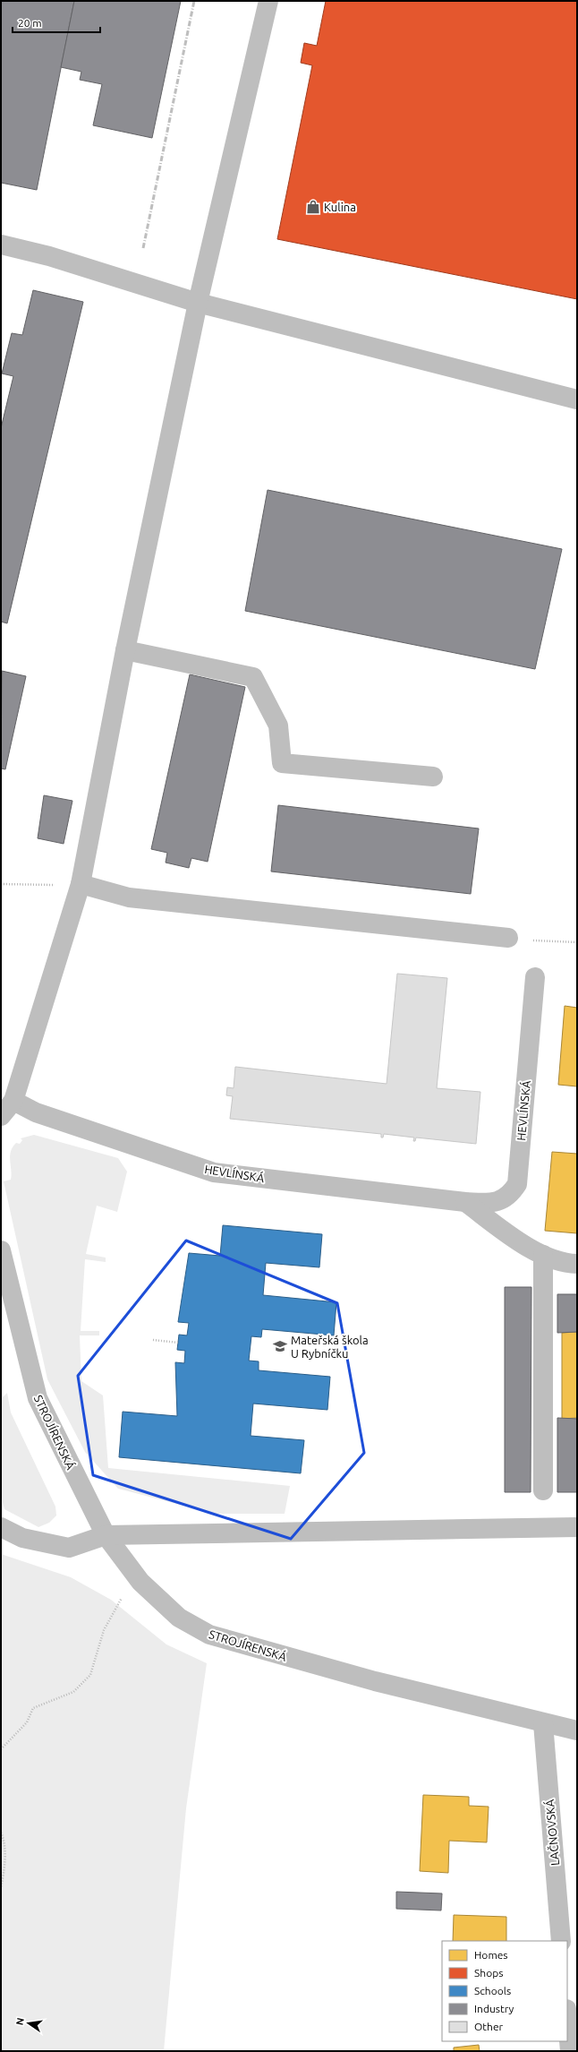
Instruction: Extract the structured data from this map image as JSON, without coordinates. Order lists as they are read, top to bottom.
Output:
{
  "streets": {
    "street": ["HEVLÍNSKÁ", "STROJÍRENSKÁ", "LAČNOVSKÁ"]
  },
  "crossings": [
    ["STROJÍRENSKÁ", "LAČNOVSKÁ"]
  ],
  "places": {
    "shop": ["Kulina"],
    "school or university": ["Mateřská škola U Rybníčku"]
  },
  "legend": [
    "Homes",
    "Shops",
    "Schools",
    "Industry",
    "Other"
  ],
  "scale_bar": "20 m",
  "north": "left"
}
